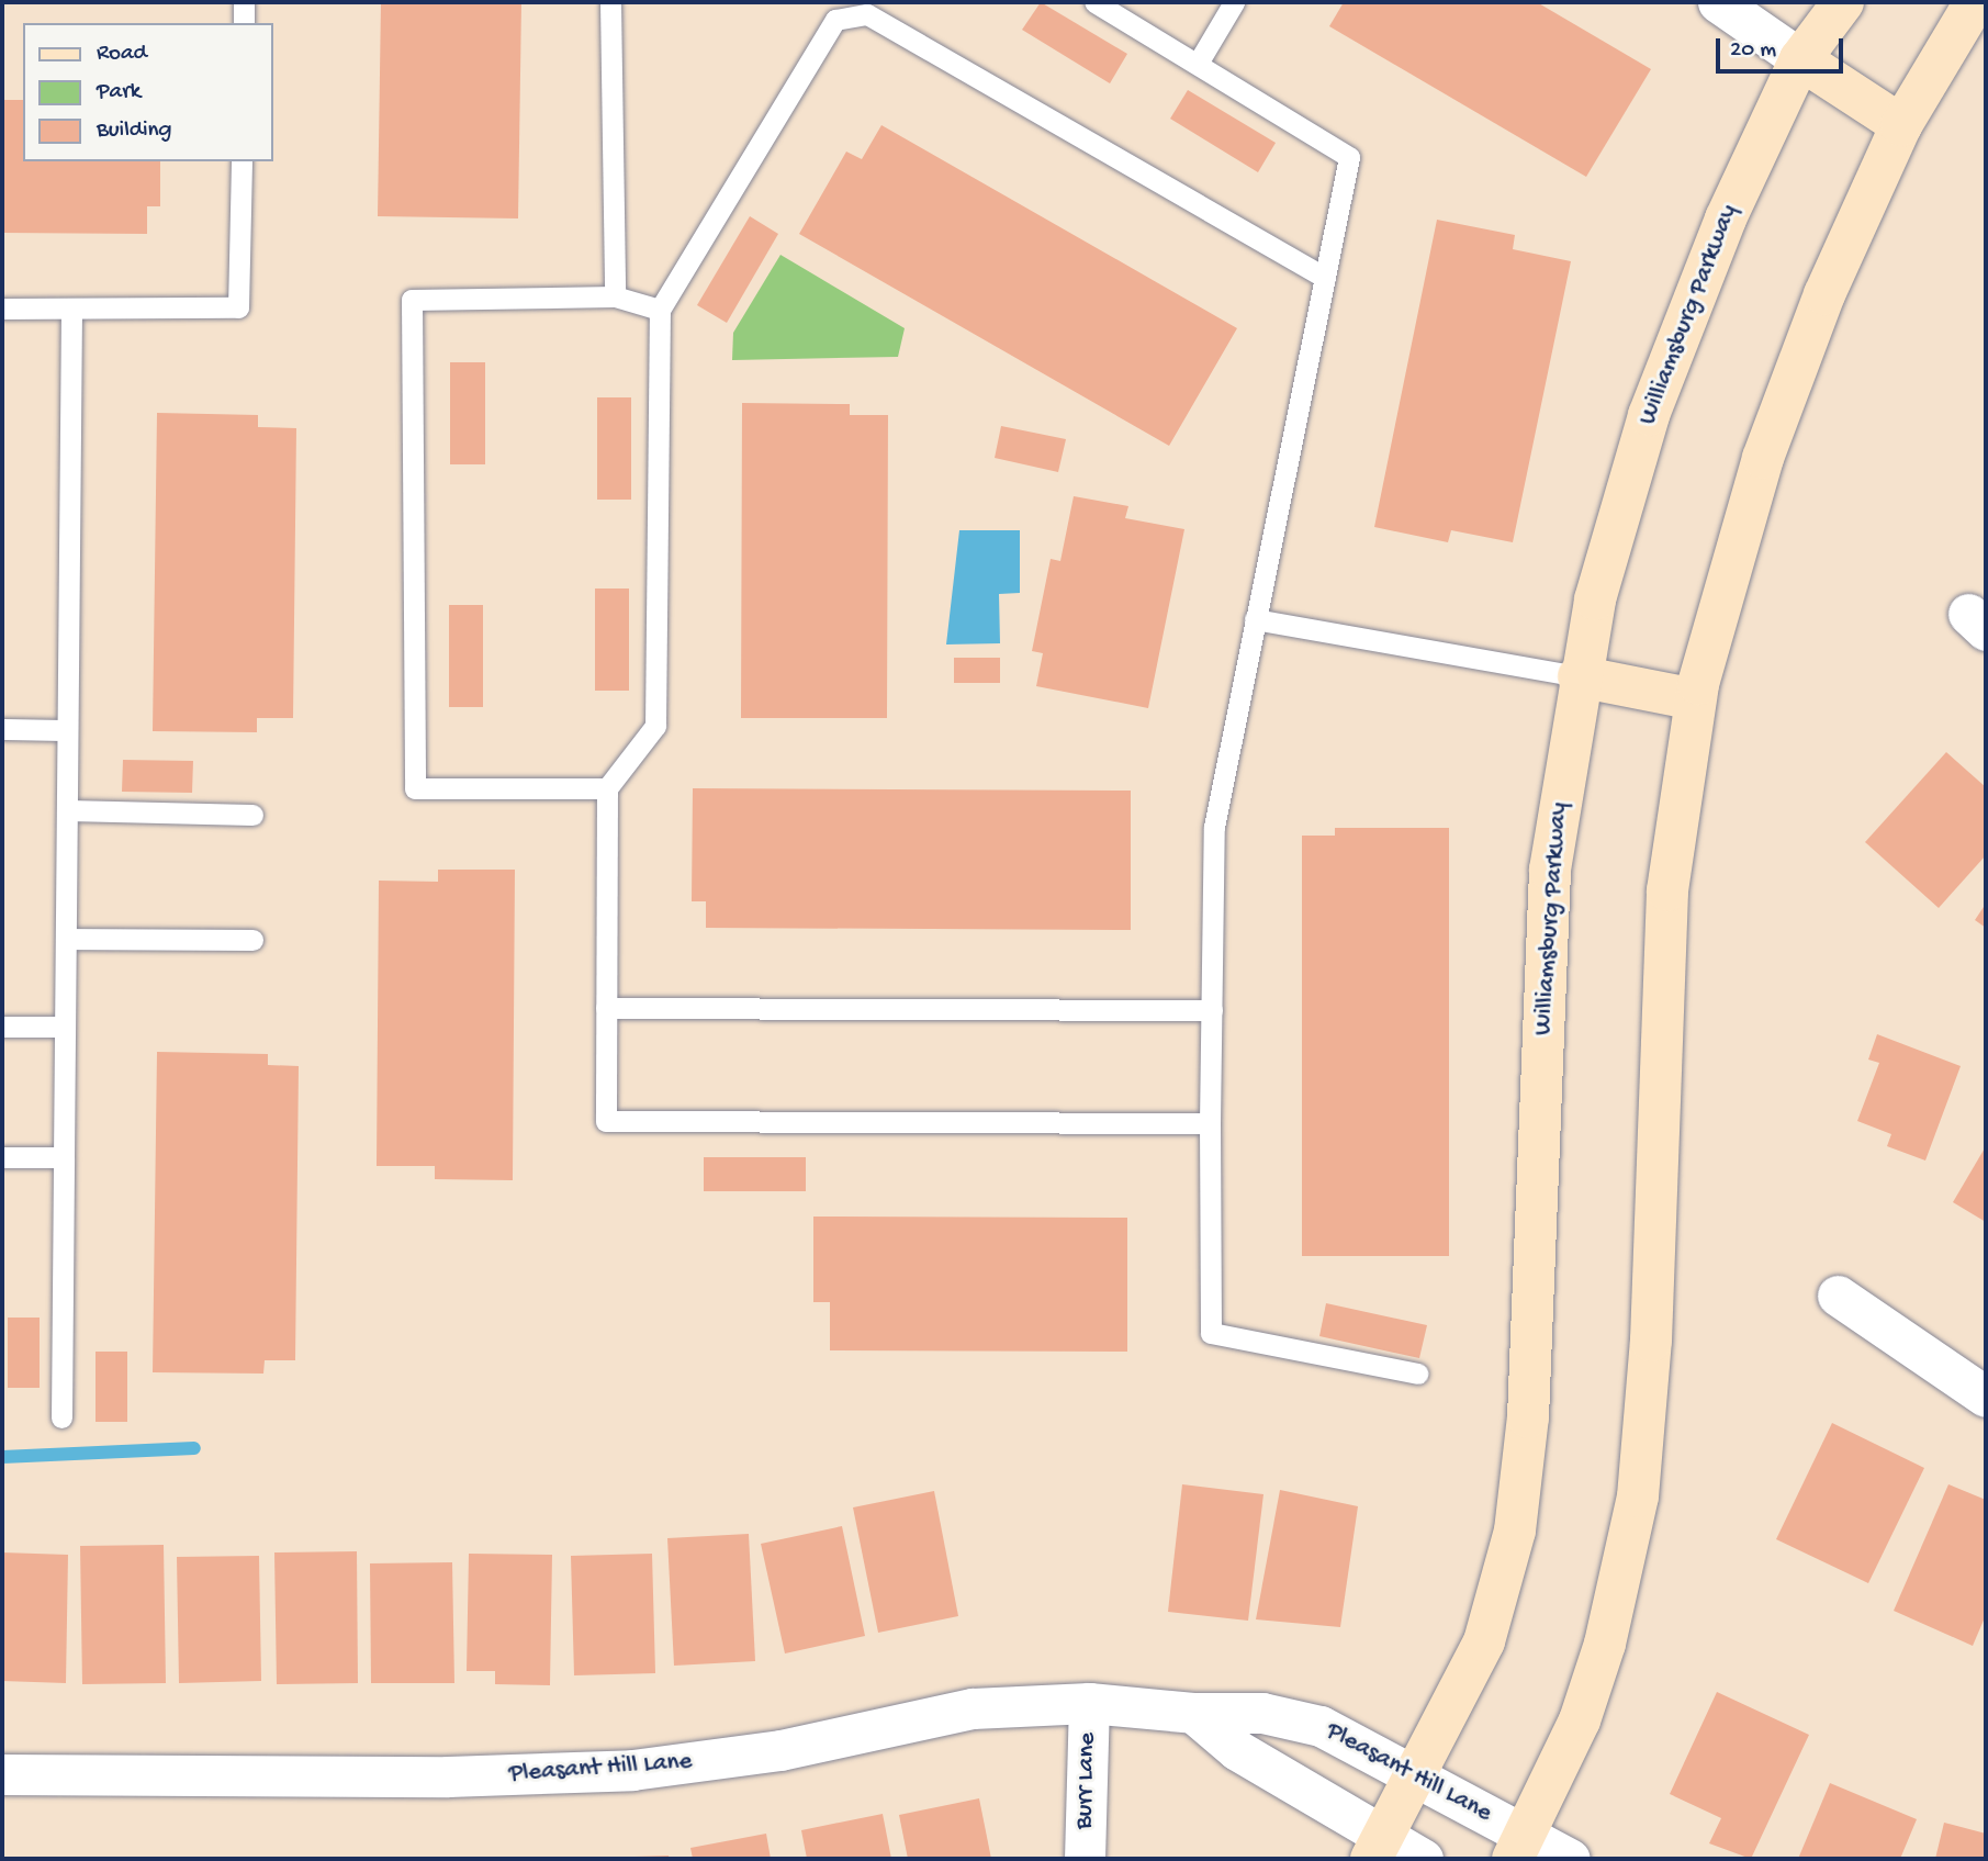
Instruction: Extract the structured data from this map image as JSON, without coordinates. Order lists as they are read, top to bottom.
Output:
{
  "streets": {
    "street": ["Williamsburg Parkway", "Pleasant Hill Lane", "Burr Lane"]
  },
  "crossings": [
    ["Williamsburg Parkway", "Pleasant Hill Lane"],
    ["Pleasant Hill Lane", "Burr Lane"]
  ],
  "legend": ["Road", "Park", "Building"],
  "scale_bar": "20 m"
}
